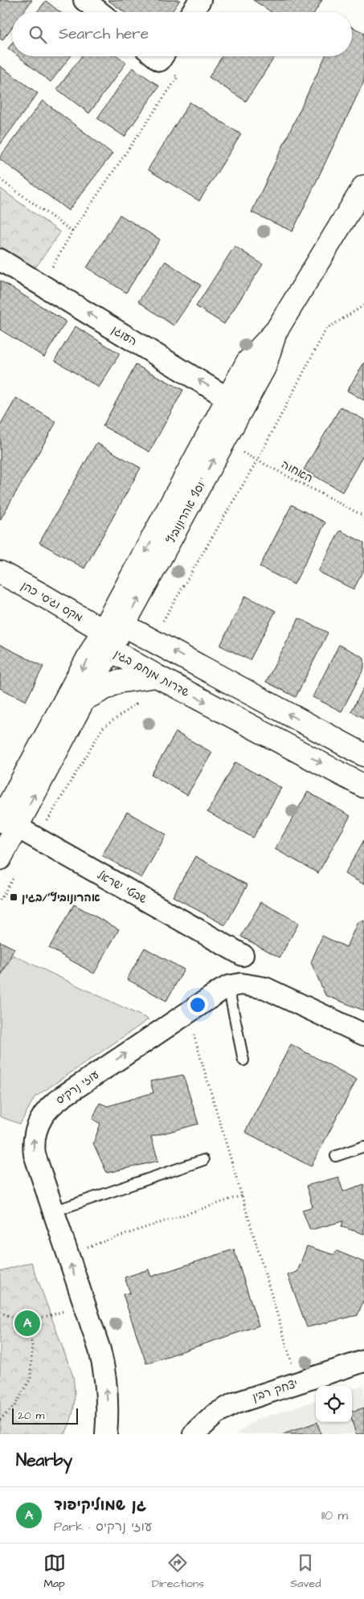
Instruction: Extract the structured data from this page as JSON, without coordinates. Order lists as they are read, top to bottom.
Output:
{
  "streets": {
    "street": [
      "העוגן",
      "יוסף אהרונוביץ'",
      "מקס וג'סי כהן",
      "שדרות מנחם בגין",
      "שבטי ישראל",
      "עוזי נרקיס",
      "יצחק רבין"
    ],
    "path": ["האחוה"]
  },
  "crossings": [
    ["העוגן", "יוסף אהרונוביץ'"],
    ["האחוה", "יוסף אהרונוביץ'"],
    ["יוסף אהרונוביץ'", "מקס וג'סי כהן"],
    ["יוסף אהרונוביץ'", "שדרות מנחם בגין"],
    ["יוסף אהרונוביץ'", "שבטי ישראל"],
    ["מקס וג'סי כהן", "שדרות מנחם בגין"]
  ],
  "one_way": ["העוגן", "עוזי נרקיס"],
  "places": {
    "transit": ["אהרונוביץ׳/בגין"]
  },
  "scale_bar": "20 m",
  "page": {
    "search": "Search here",
    "pins": "A",
    "scale": "20 m",
    "heading": "Nearby",
    "list": [
      {
        "mark": "A",
        "name": "גן שמוליקיפוד",
        "note": "Park · עוזי נרקיס",
        "value": "110 m"
      }
    ],
    "nav": ["Map", "Directions", "Saved"]
  }
}
